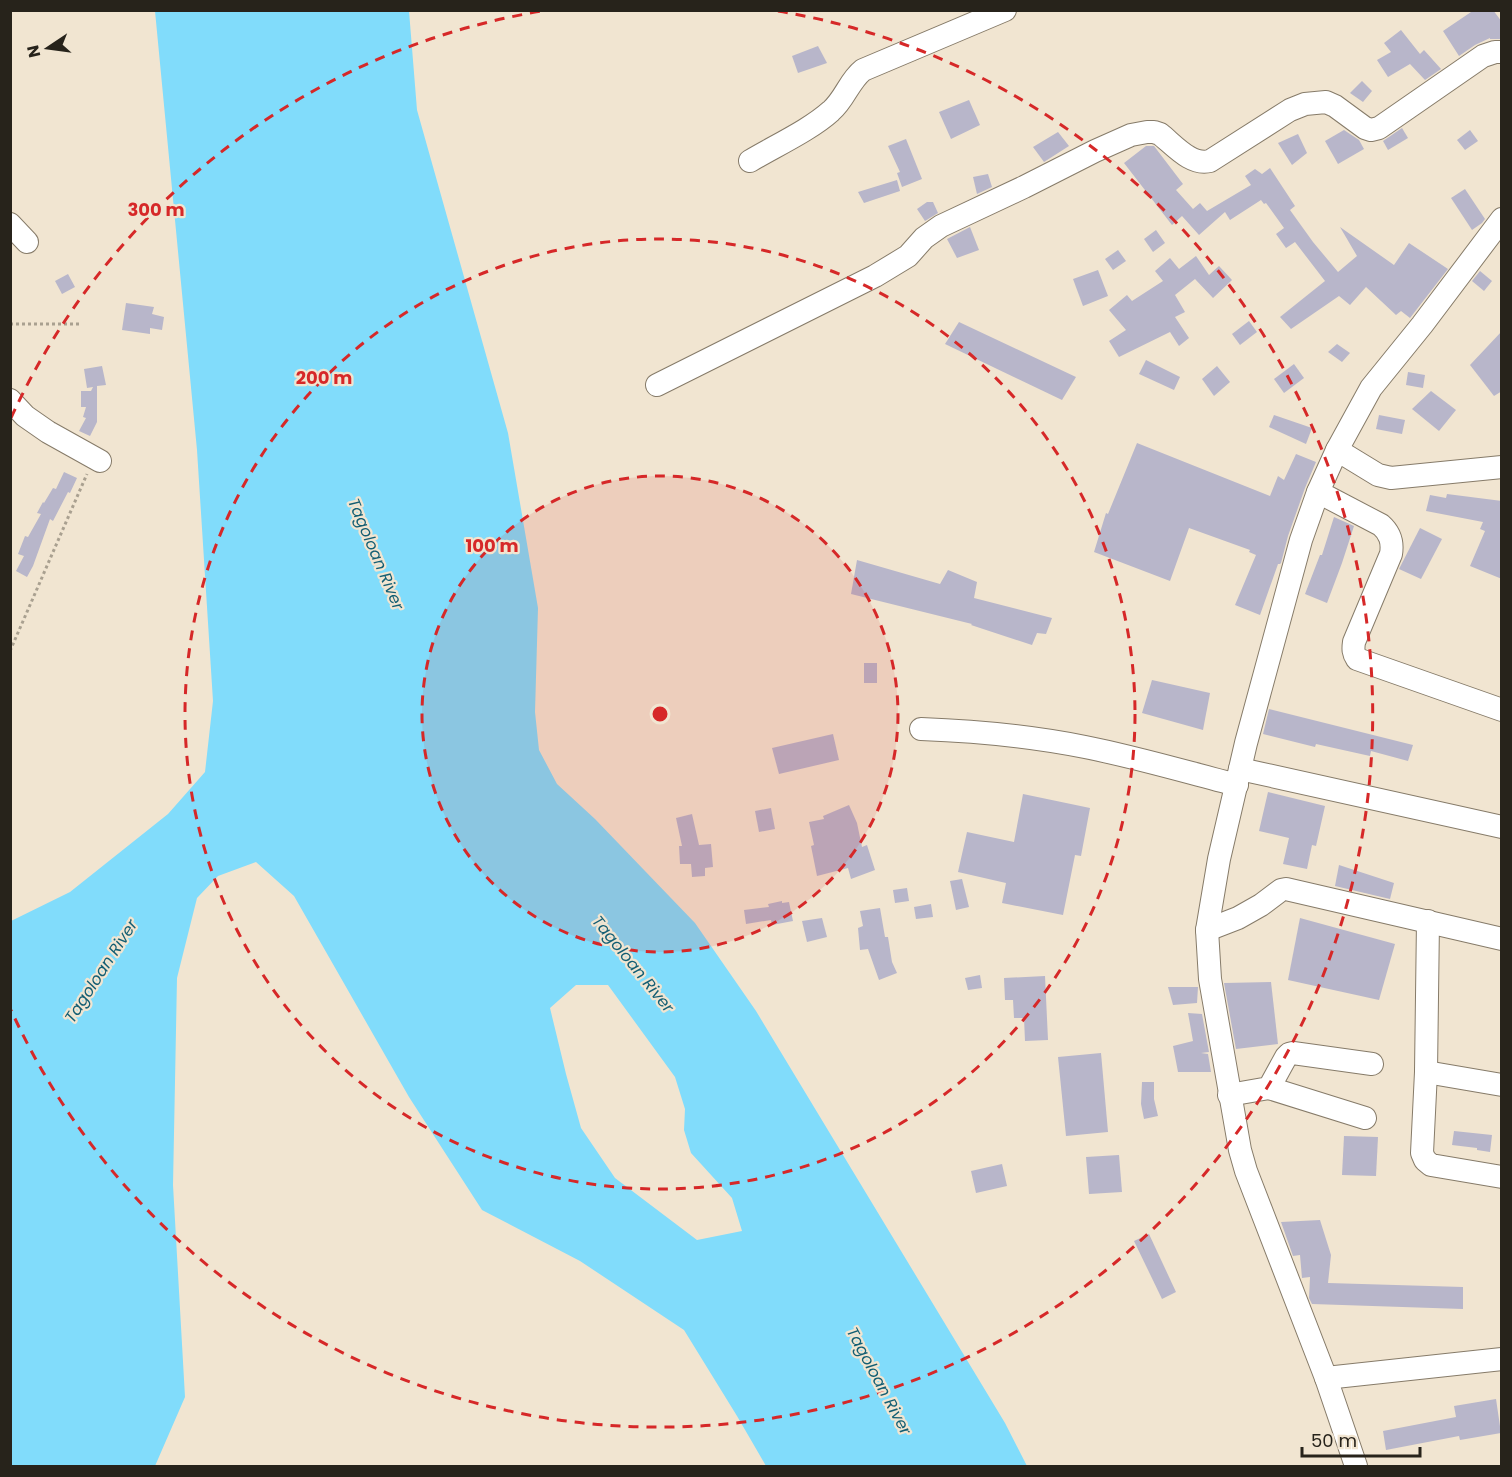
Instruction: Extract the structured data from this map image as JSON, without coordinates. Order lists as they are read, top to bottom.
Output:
{
  "water": ["Tagoloan River"],
  "scale_bar": "50 m",
  "north": "left",
  "rings": ["300 m", "200 m", "100 m"]
}
